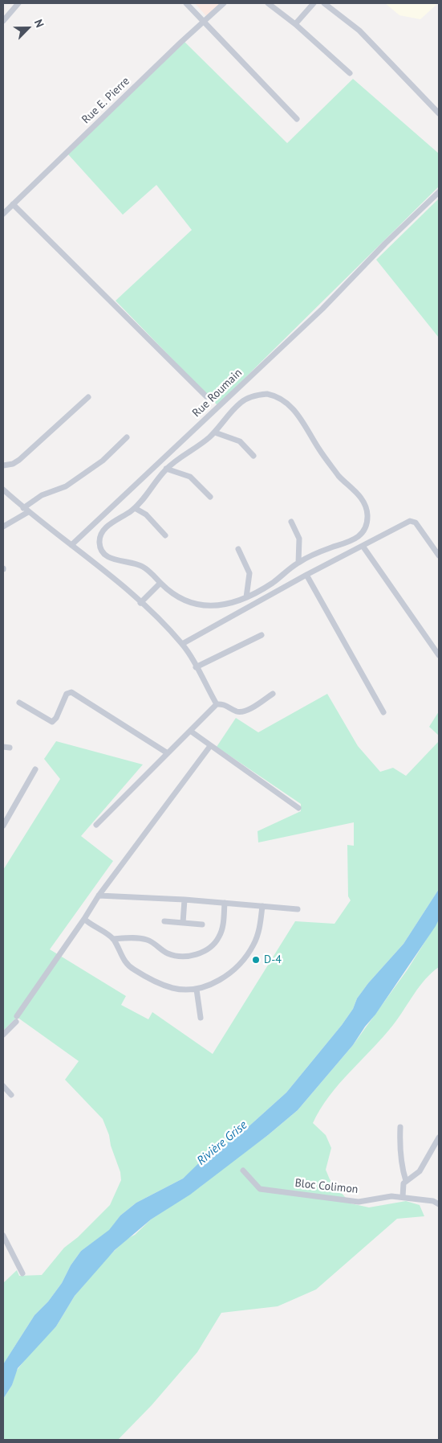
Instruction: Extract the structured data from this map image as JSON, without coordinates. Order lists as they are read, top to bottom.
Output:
{
  "streets": {
    "street": ["Rue E. Pierre", "Rue Roumain", "Bloc Colimon"]
  },
  "water": ["Rivière Grise"],
  "places": ["D-4"],
  "north": "top right"
}
